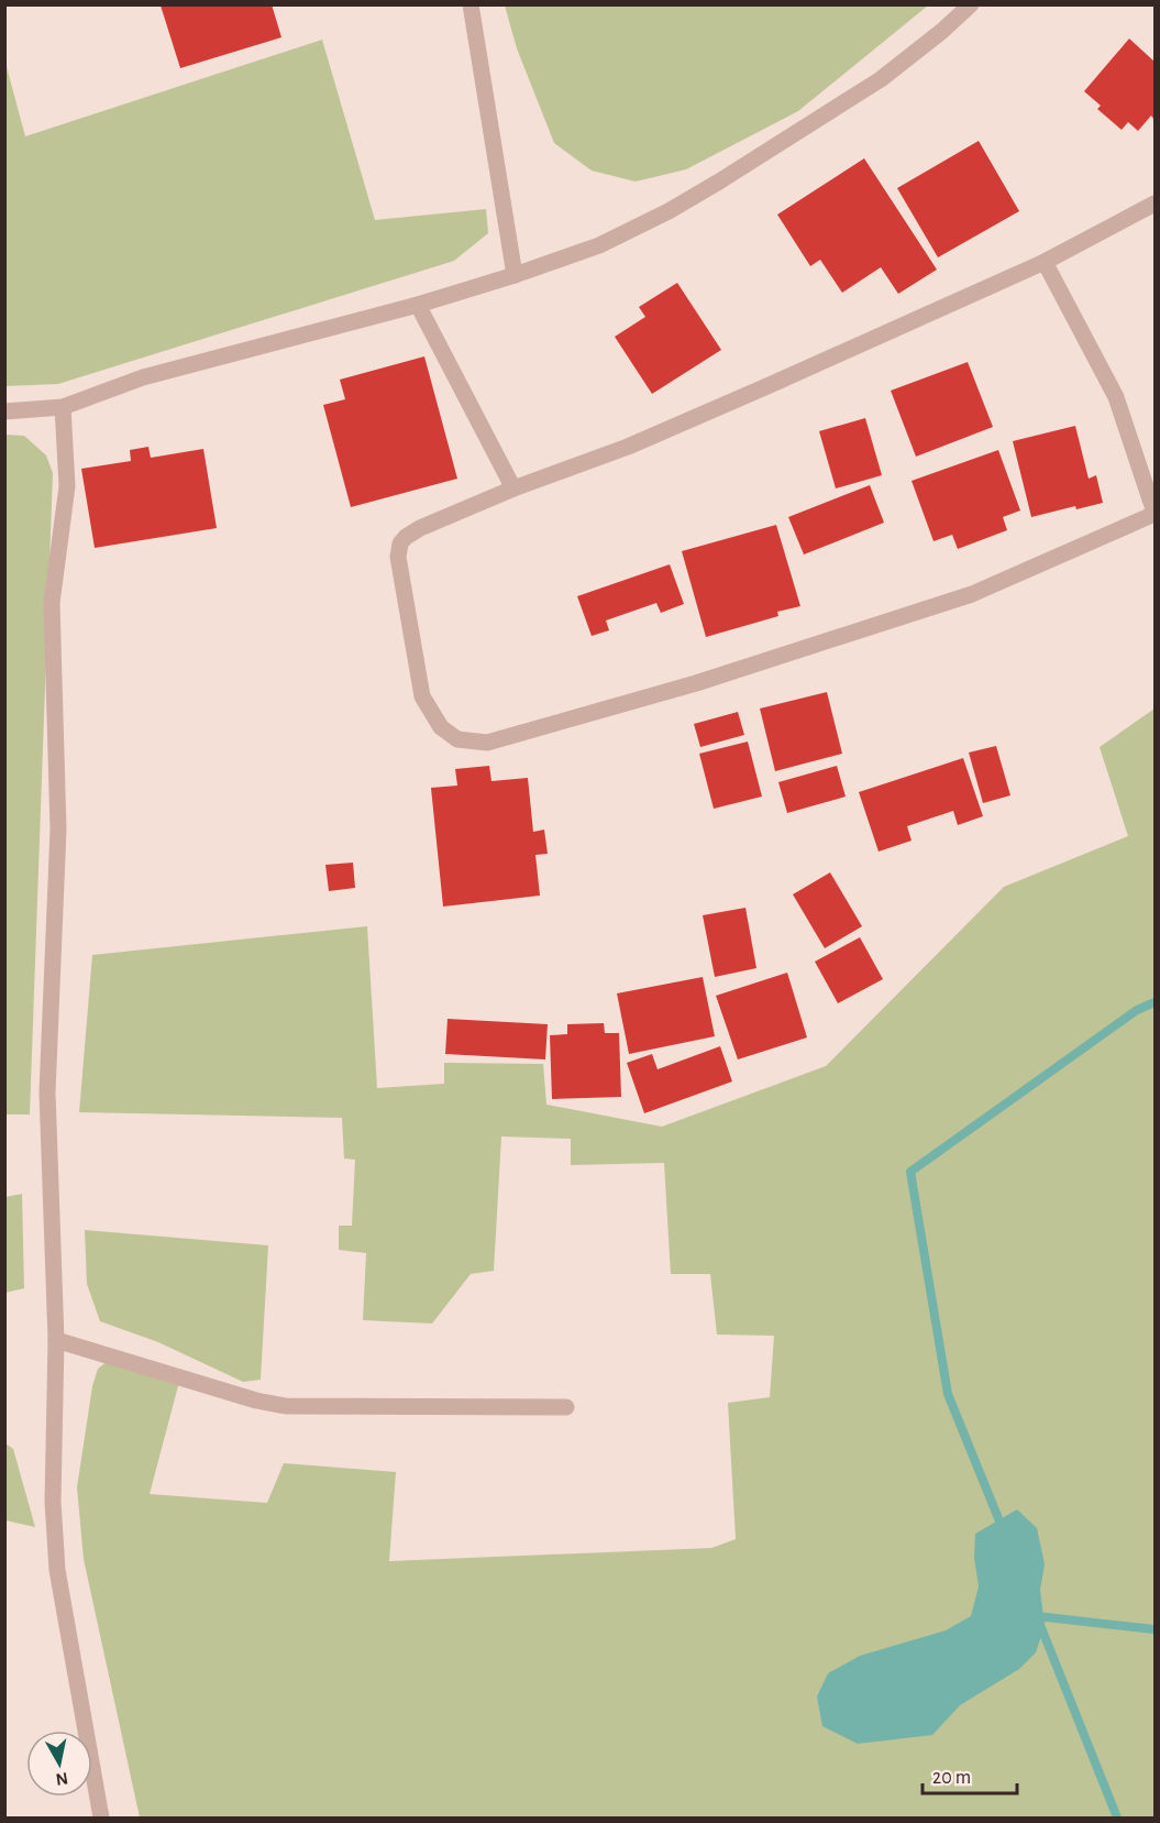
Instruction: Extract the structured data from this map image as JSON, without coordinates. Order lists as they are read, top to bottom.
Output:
{
  "scale_bar": "20 m",
  "north": "bottom"
}
